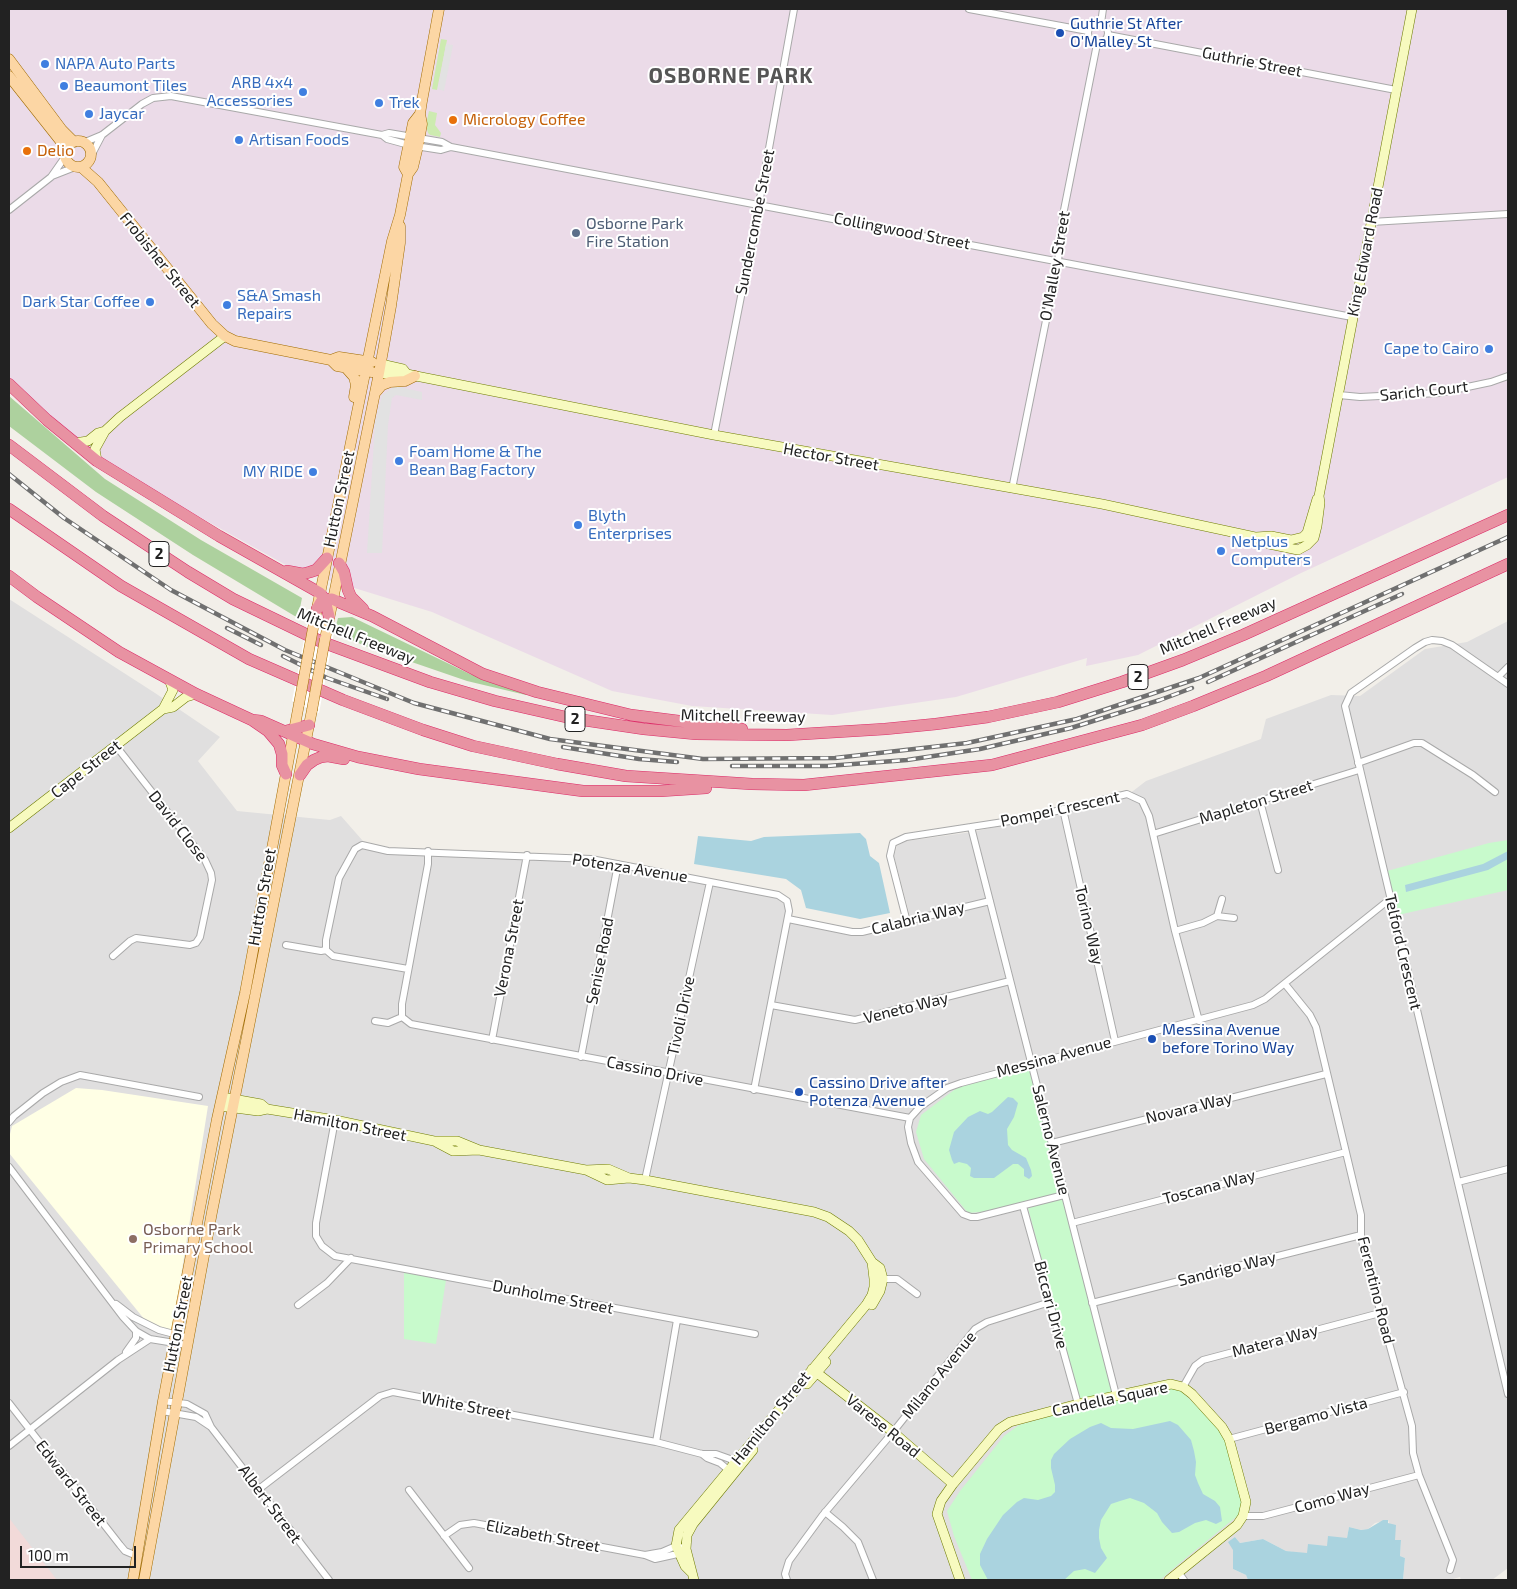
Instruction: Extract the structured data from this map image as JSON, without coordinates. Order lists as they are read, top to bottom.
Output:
{
  "streets": {
    "highway": ["2", "Mitchell Freeway"],
    "main road": ["Frobisher Street", "Hector Street", "Hutton Street"],
    "street": [
      "Guthrie Street",
      "Sundercombe Street",
      "Collingwood Street",
      "King Edward Road",
      "O'Malley Street",
      "Sarich Court",
      "Cape Street",
      "Mapleton Street",
      "Pompei Crescent",
      "David Close",
      "Potenza Avenue",
      "Calabria Way",
      "Torino Way",
      "Verona Street",
      "Telford Crescent",
      "Senise Road",
      "Veneto Way",
      "Tivoli Drive",
      "Messina Avenue",
      "Cassino Drive",
      "Novara Way",
      "Hamilton Street",
      "Salerno Avenue",
      "Toscana Way",
      "Sandrigo Way",
      "Ferentino Road",
      "Dunholme Street",
      "Biccari Drive",
      "Matera Way",
      "Milano Avenue",
      "Candella Square",
      "White Street",
      "Bergamo Vista",
      "Varese Road",
      "Edward Street",
      "Como Way",
      "Albert Street",
      "Elizabeth Street"
    ]
  },
  "crossings": [
    ["Guthrie Street", "King Edward Road"],
    ["Guthrie Street", "O'Malley Street"],
    ["Sundercombe Street", "Collingwood Street"],
    ["Sundercombe Street", "Hector Street"],
    ["Collingwood Street", "King Edward Road"],
    ["Collingwood Street", "O'Malley Street"],
    ["Collingwood Street", "Hutton Street"],
    ["King Edward Road", "Sarich Court"],
    ["King Edward Road", "Hector Street"],
    ["Frobisher Street", "Hector Street"],
    ["O'Malley Street", "Hector Street"],
    ["Hector Street", "Hutton Street"],
    ["Hutton Street", "Hamilton Street"],
    ["Hutton Street", "Edward Street"],
    ["Hutton Street", "Albert Street"],
    ["Cape Street", "David Close"],
    ["Mapleton Street", "Pompei Crescent"],
    ["Mapleton Street", "Telford Crescent"],
    ["Pompei Crescent", "Calabria Way"],
    ["Pompei Crescent", "Torino Way"],
    ["Pompei Crescent", "Messina Avenue"],
    ["Pompei Crescent", "Salerno Avenue"],
    ["Potenza Avenue", "Calabria Way"],
    ["Potenza Avenue", "Verona Street"],
    ["Potenza Avenue", "Senise Road"],
    ["Potenza Avenue", "Veneto Way"],
    ["Potenza Avenue", "Tivoli Drive"],
    ["Potenza Avenue", "Cassino Drive"],
    ["Calabria Way", "Salerno Avenue"],
    ["Torino Way", "Messina Avenue"],
    ["Verona Street", "Cassino Drive"],
    ["Telford Crescent", "Messina Avenue"],
    ["Senise Road", "Cassino Drive"],
    ["Veneto Way", "Salerno Avenue"],
    ["Tivoli Drive", "Cassino Drive"],
    ["Tivoli Drive", "Hamilton Street"],
    ["Messina Avenue", "Cassino Drive"],
    ["Messina Avenue", "Salerno Avenue"],
    ["Messina Avenue", "Ferentino Road"],
    ["Novara Way", "Salerno Avenue"],
    ["Novara Way", "Ferentino Road"],
    ["Hamilton Street", "Dunholme Street"],
    ["Hamilton Street", "White Street"],
    ["Hamilton Street", "Varese Road"],
    ["Hamilton Street", "Elizabeth Street"],
    ["Salerno Avenue", "Toscana Way"],
    ["Salerno Avenue", "Sandrigo Way"],
    ["Salerno Avenue", "Candella Square"],
    ["Toscana Way", "Ferentino Road"],
    ["Sandrigo Way", "Ferentino Road"],
    ["Ferentino Road", "Matera Way"],
    ["Ferentino Road", "Bergamo Vista"],
    ["Ferentino Road", "Como Way"],
    ["Biccari Drive", "Milano Avenue"],
    ["Biccari Drive", "Candella Square"],
    ["Matera Way", "Candella Square"],
    ["Milano Avenue", "Varese Road"],
    ["Candella Square", "Bergamo Vista"],
    ["Candella Square", "Varese Road"],
    ["Candella Square", "Como Way"],
    ["White Street", "Albert Street"]
  ],
  "districts": ["OSBORNE PARK"],
  "places": [
    "Guthrie St After O'Malley St",
    "NAPA Auto Parts",
    "Beaumont Tiles",
    "ARB 4x4 Accessories",
    "Trek",
    "Jaycar",
    "Micrology Coffee",
    "Artisan Foods",
    "Delio",
    "Osborne Park Fire Station",
    "Dark Star Coffee",
    "S&A Smash Repairs",
    "Cape to Cairo",
    "Foam Home & The Bean Bag Factory",
    "MY RIDE",
    "Blyth Enterprises",
    "Netplus Computers",
    "Messina Avenue before Torino Way",
    "Cassino Drive after Potenza Avenue",
    "Osborne Park Primary School"
  ],
  "scale_bar": "100 m"
}
